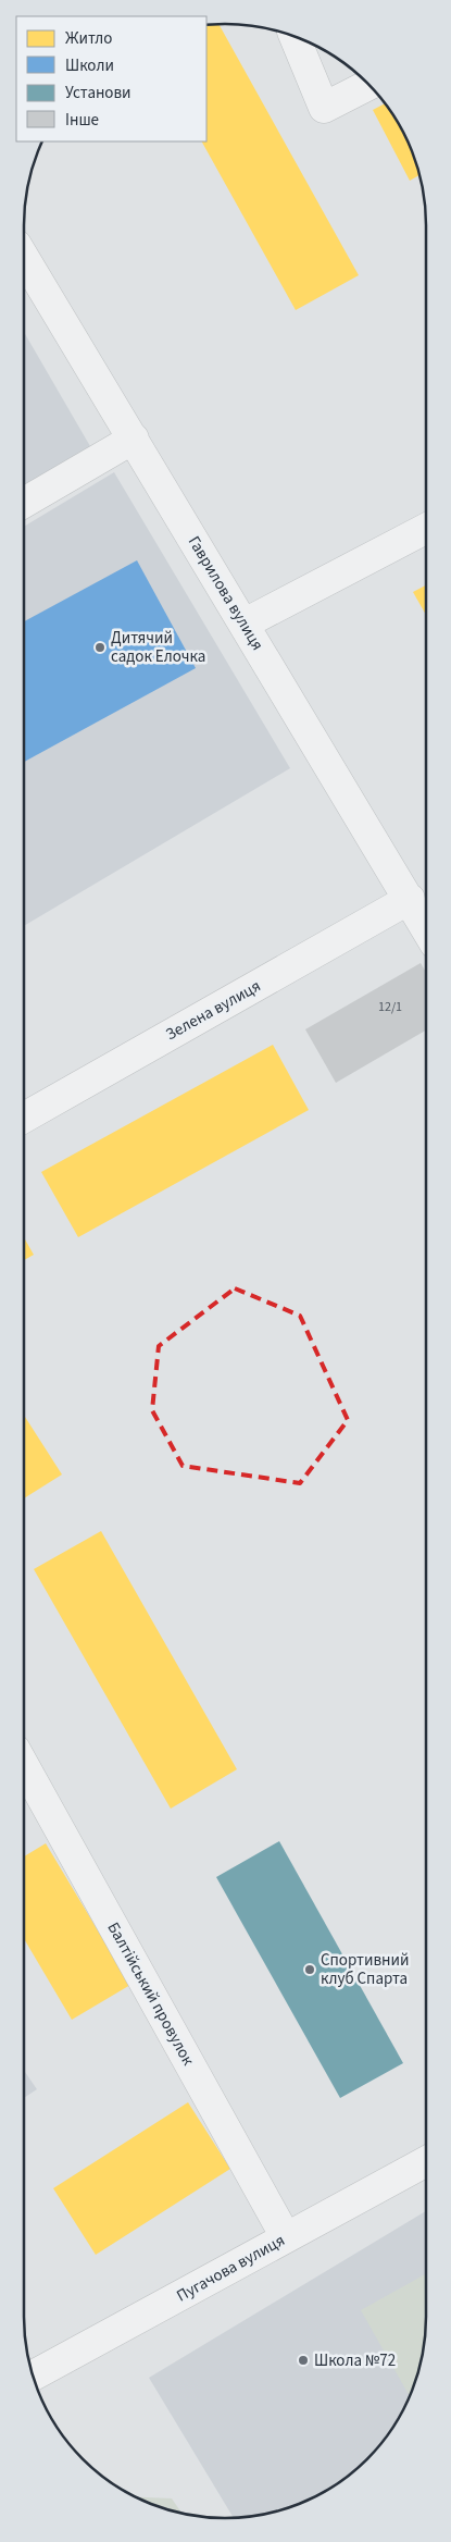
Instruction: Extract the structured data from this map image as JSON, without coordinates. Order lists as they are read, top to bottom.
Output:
{
  "streets": {
    "street": [
      "Гаврилова вулиця",
      "Зелена вулиця",
      "Балтійський провулок",
      "Пугачова вулиця"
    ]
  },
  "crossings": [
    ["Гаврилова вулиця", "Зелена вулиця"],
    ["Балтійський провулок", "Пугачова вулиця"]
  ],
  "places": ["Дитячий садок Елочка", "Спортивний клуб Спарта", "Школа №72"],
  "house_numbers": ["12/1"],
  "legend": [
    "Житло",
    "Школи",
    "Установи",
    "Інше"
  ]
}
